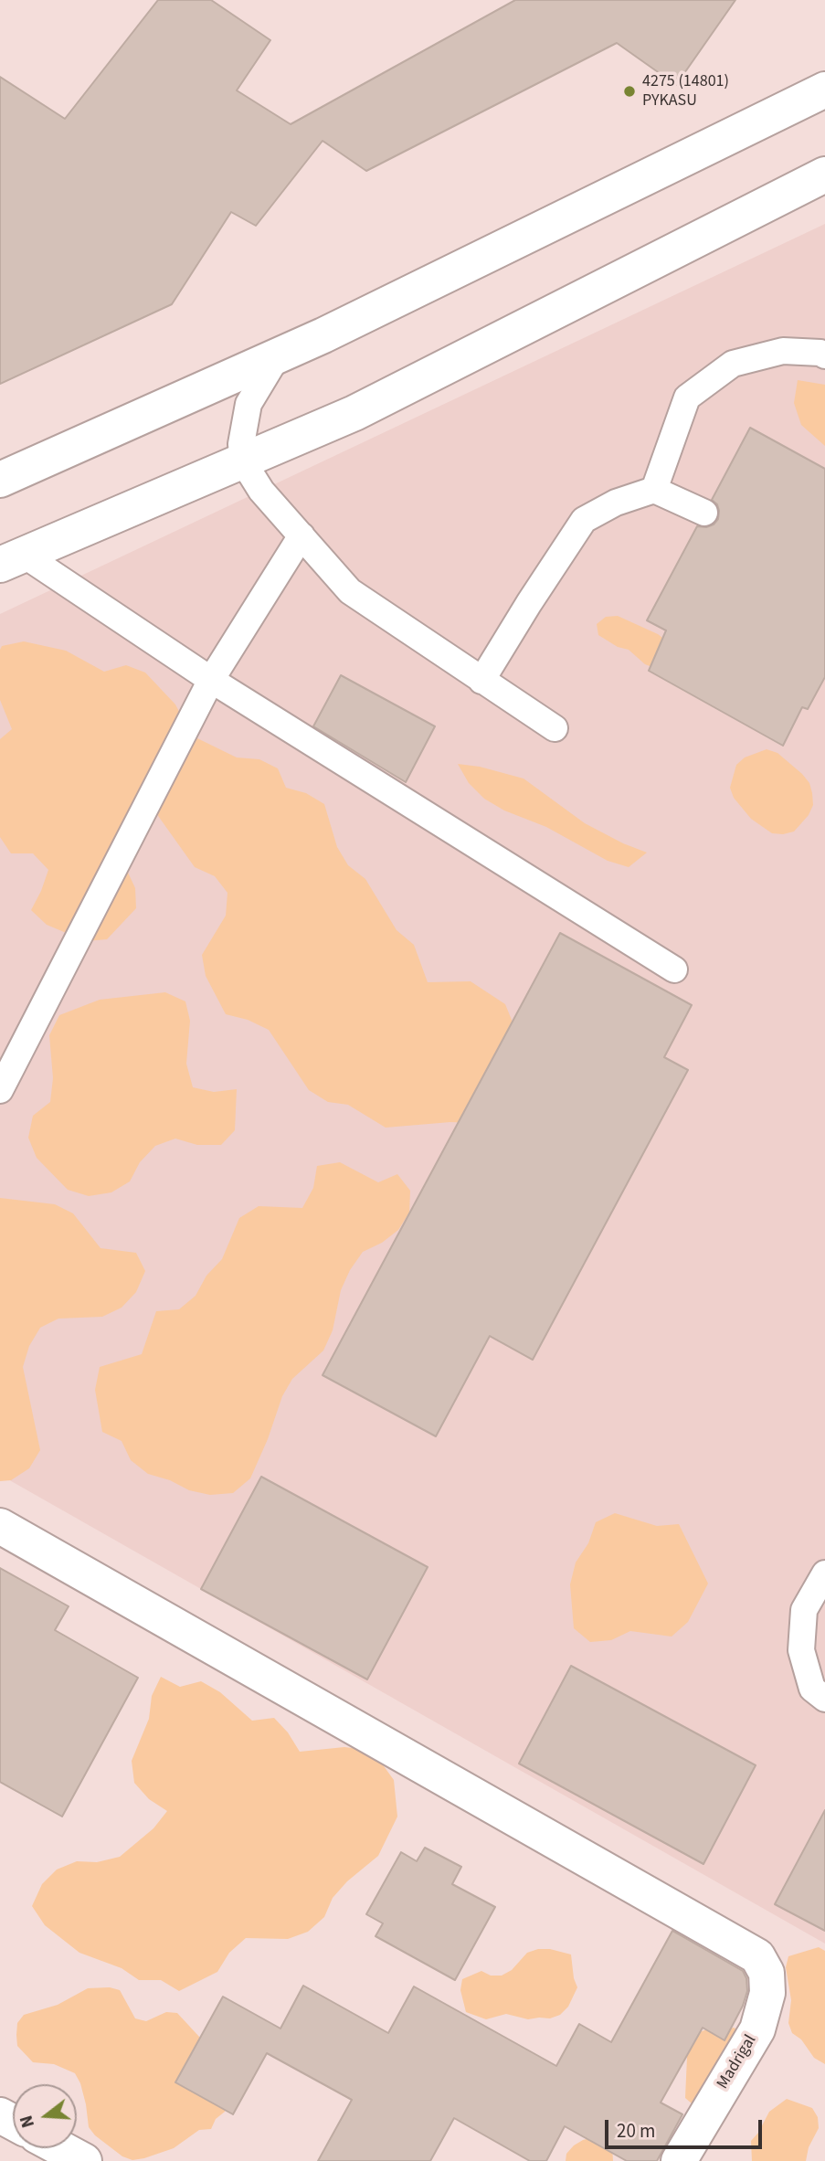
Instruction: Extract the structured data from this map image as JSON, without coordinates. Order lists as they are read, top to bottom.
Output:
{
  "streets": {
    "main road": ["Madrigal"]
  },
  "places": ["4275 (14801) PYKASU"],
  "scale_bar": "20 m",
  "north": "left"
}
